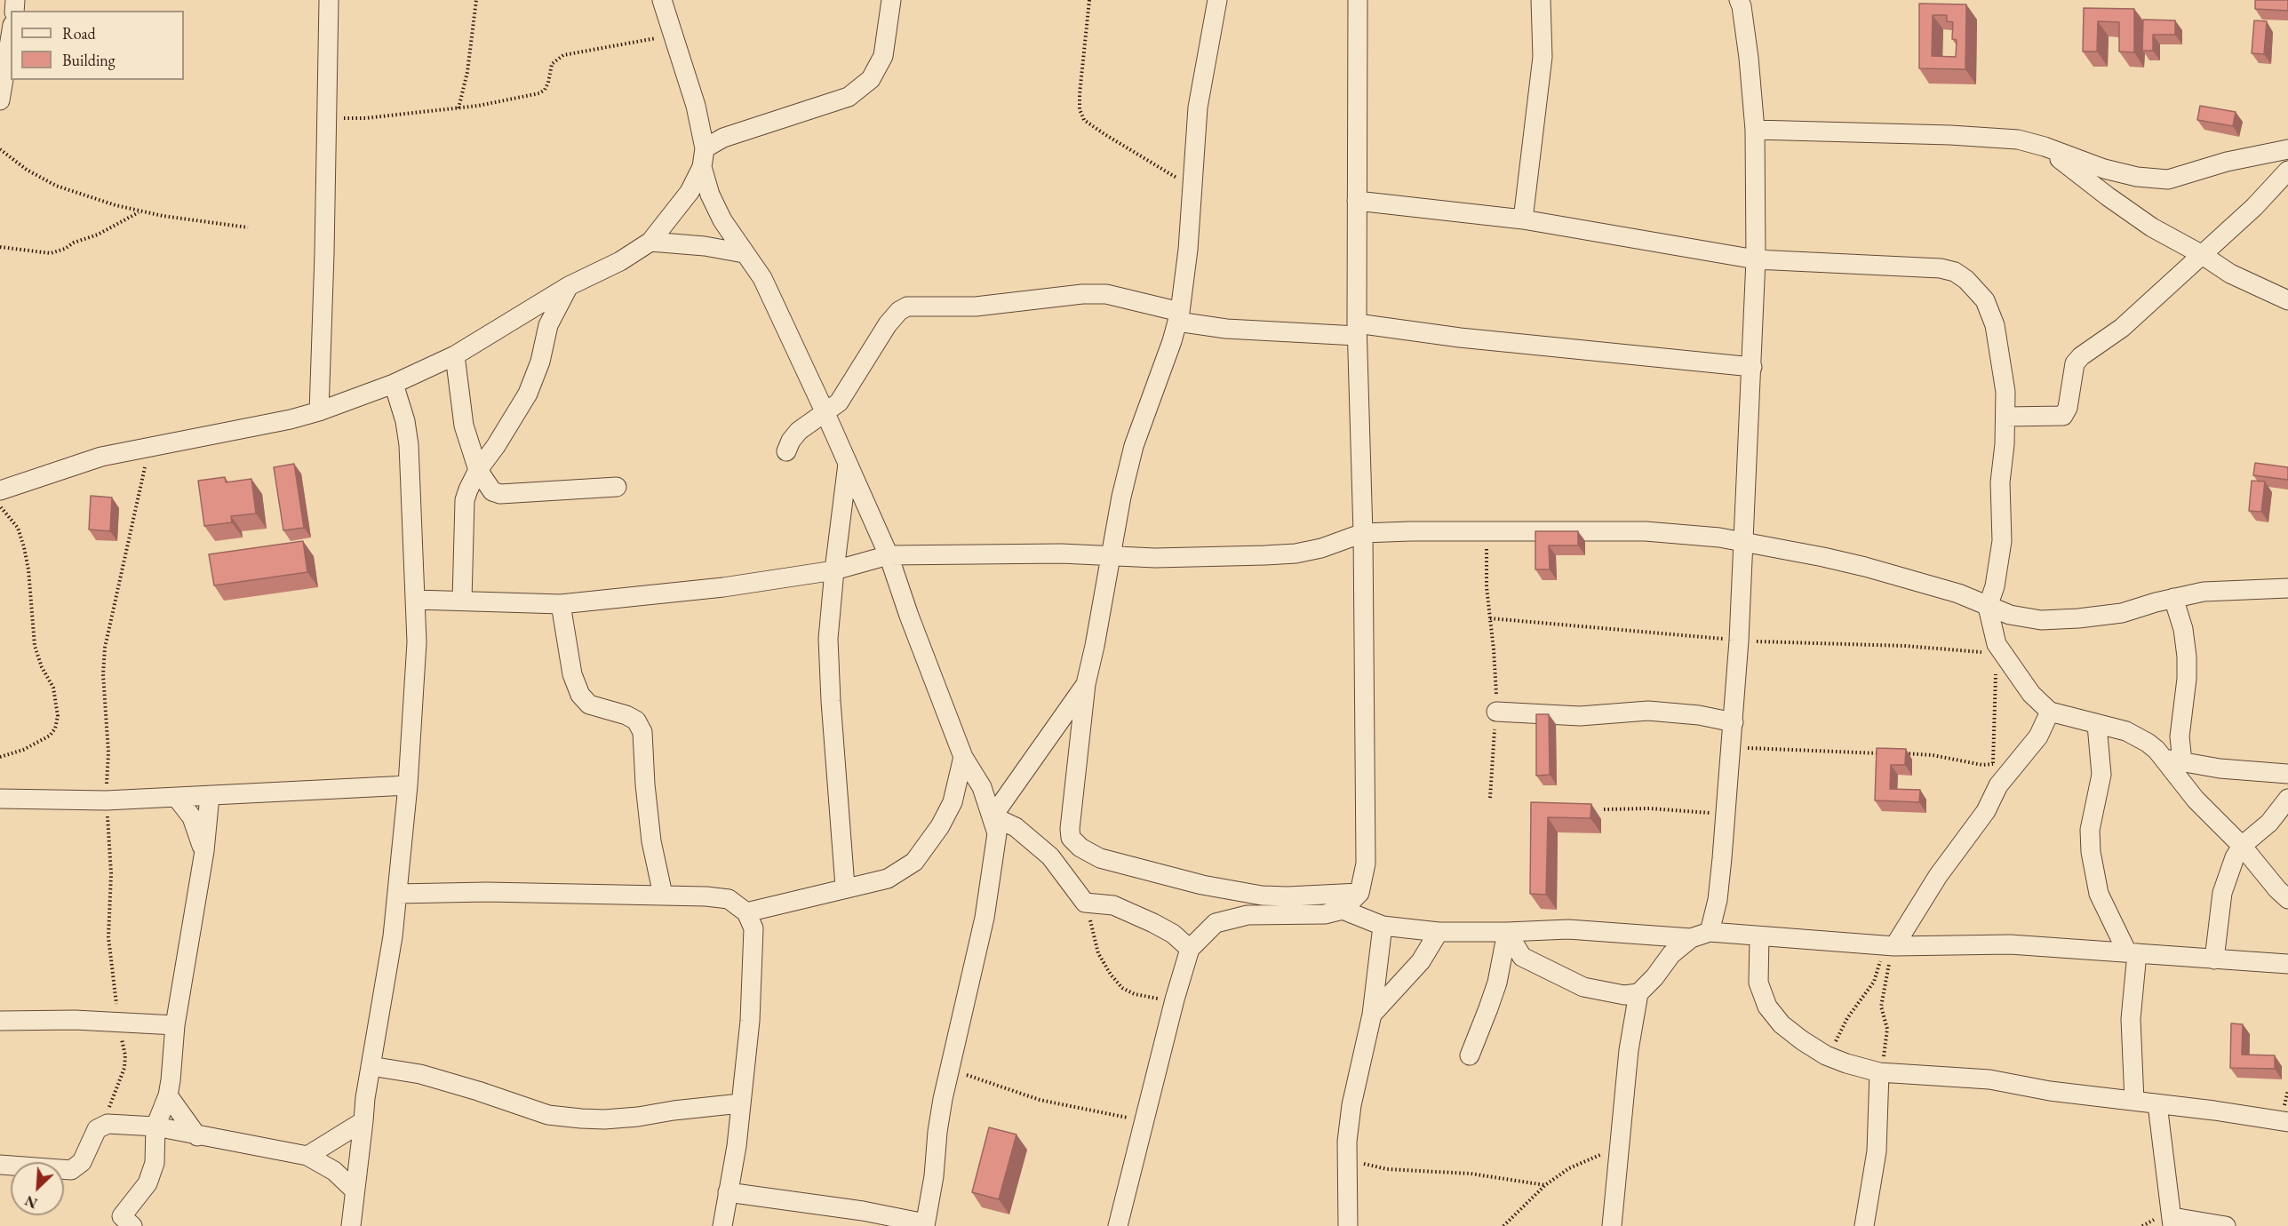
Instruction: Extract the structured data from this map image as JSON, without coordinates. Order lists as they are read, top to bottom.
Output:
{
  "legend": ["Road", "Building"],
  "north": "bottom left"
}
